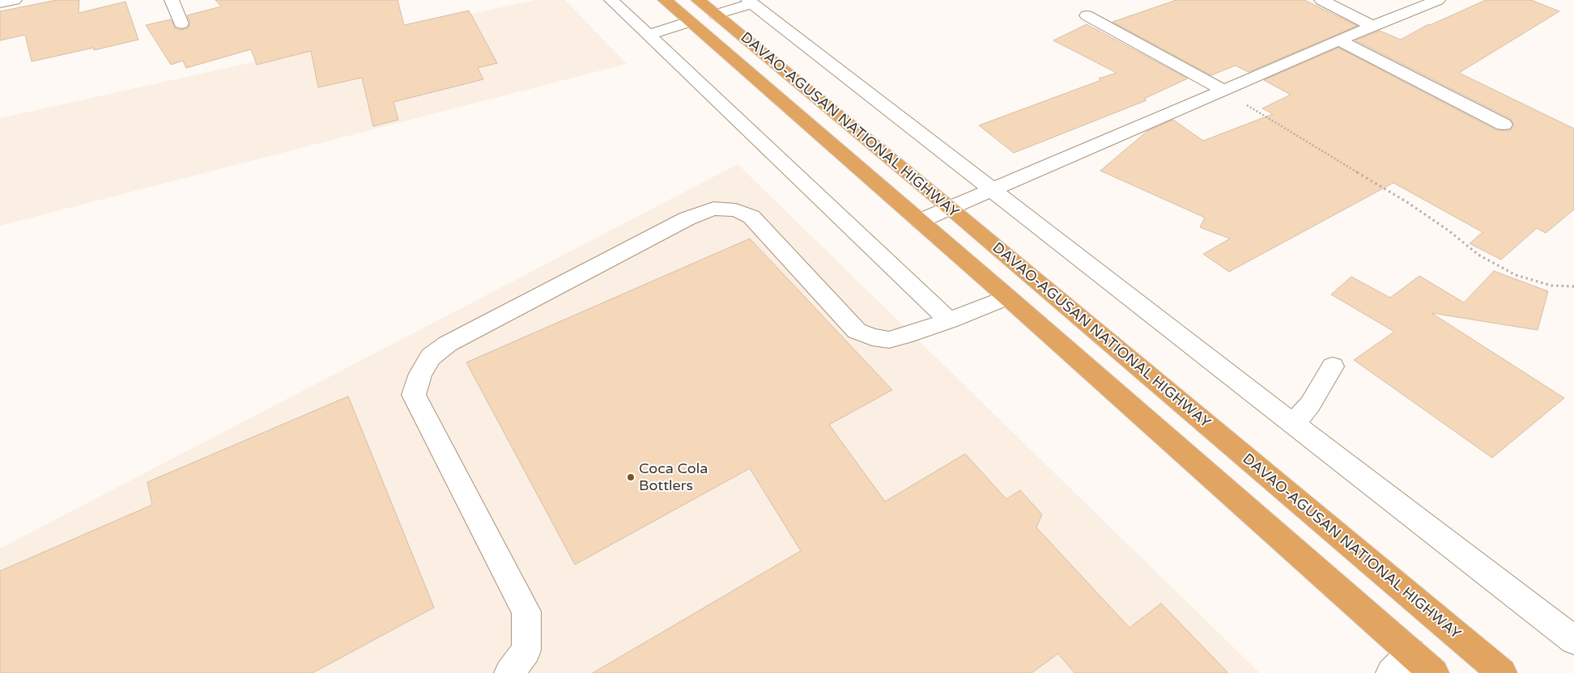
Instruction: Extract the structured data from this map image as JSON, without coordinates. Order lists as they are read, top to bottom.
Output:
{
  "streets": {
    "highway": ["DAVAO-AGUSAN NATIONAL HIGHWAY"]
  },
  "places": ["Coca Cola Bottlers"]
}
